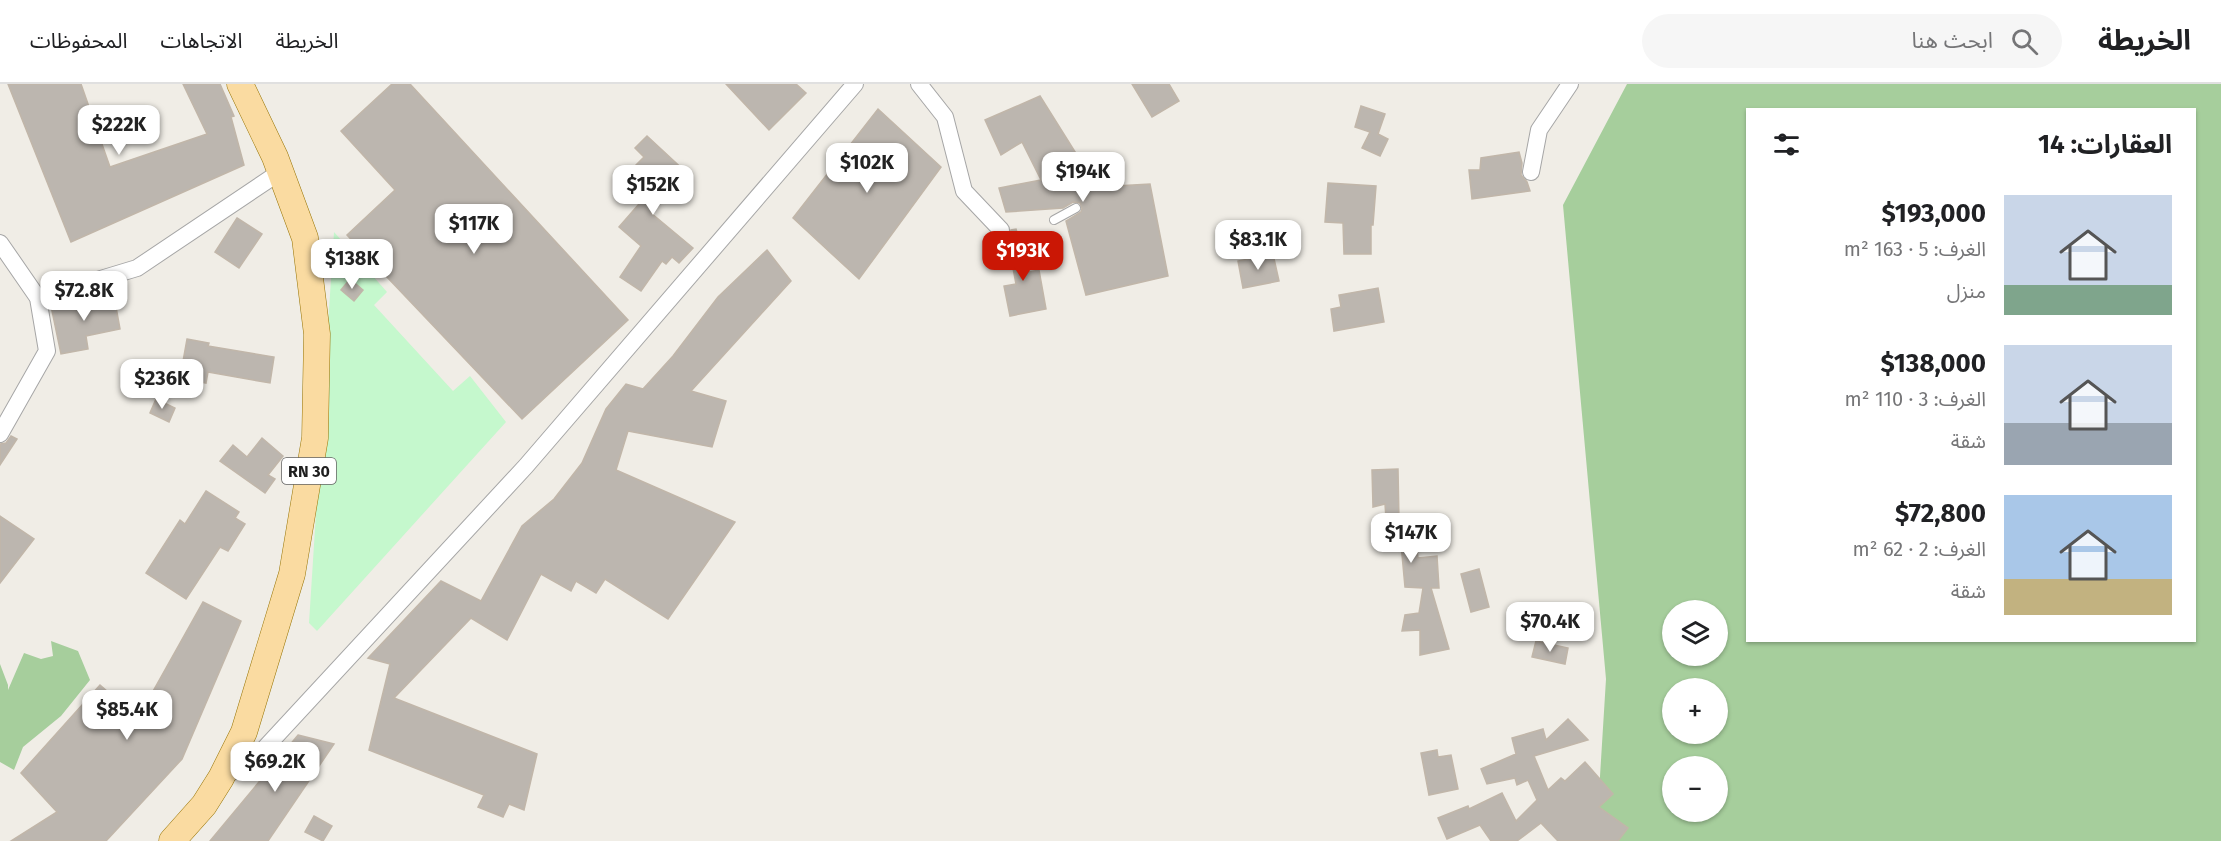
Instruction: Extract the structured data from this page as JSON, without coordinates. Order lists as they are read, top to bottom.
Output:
{
  "streets": {
    "main road": ["RN 30"]
  },
  "page": {
    "header": "الخريطة",
    "search": "ابحث هنا",
    "nav": ["الخريطة", "الاتجاهات", "المحفوظات"],
    "price": [
      "$222K",
      "$102K",
      "$194K",
      "$152K",
      "$117K",
      "$83.1K",
      "$193K",
      "$138K",
      "$72.8K",
      "$236K",
      "$147K",
      "$70.4K",
      "$85.4K",
      "$69.2K"
    ],
    "heading": "العقارات: 14",
    "list": [
      {
        "name": "$193,000",
        "note": "الغرف: 5 · 163 m² · منزل"
      },
      {
        "name": "$138,000",
        "note": "الغرف: 3 · 110 m² · شقة"
      },
      {
        "name": "$72,800",
        "note": "الغرف: 2 · 62 m² · شقة"
      }
    ],
    "map_buttons": ["+", "−"]
  }
}
